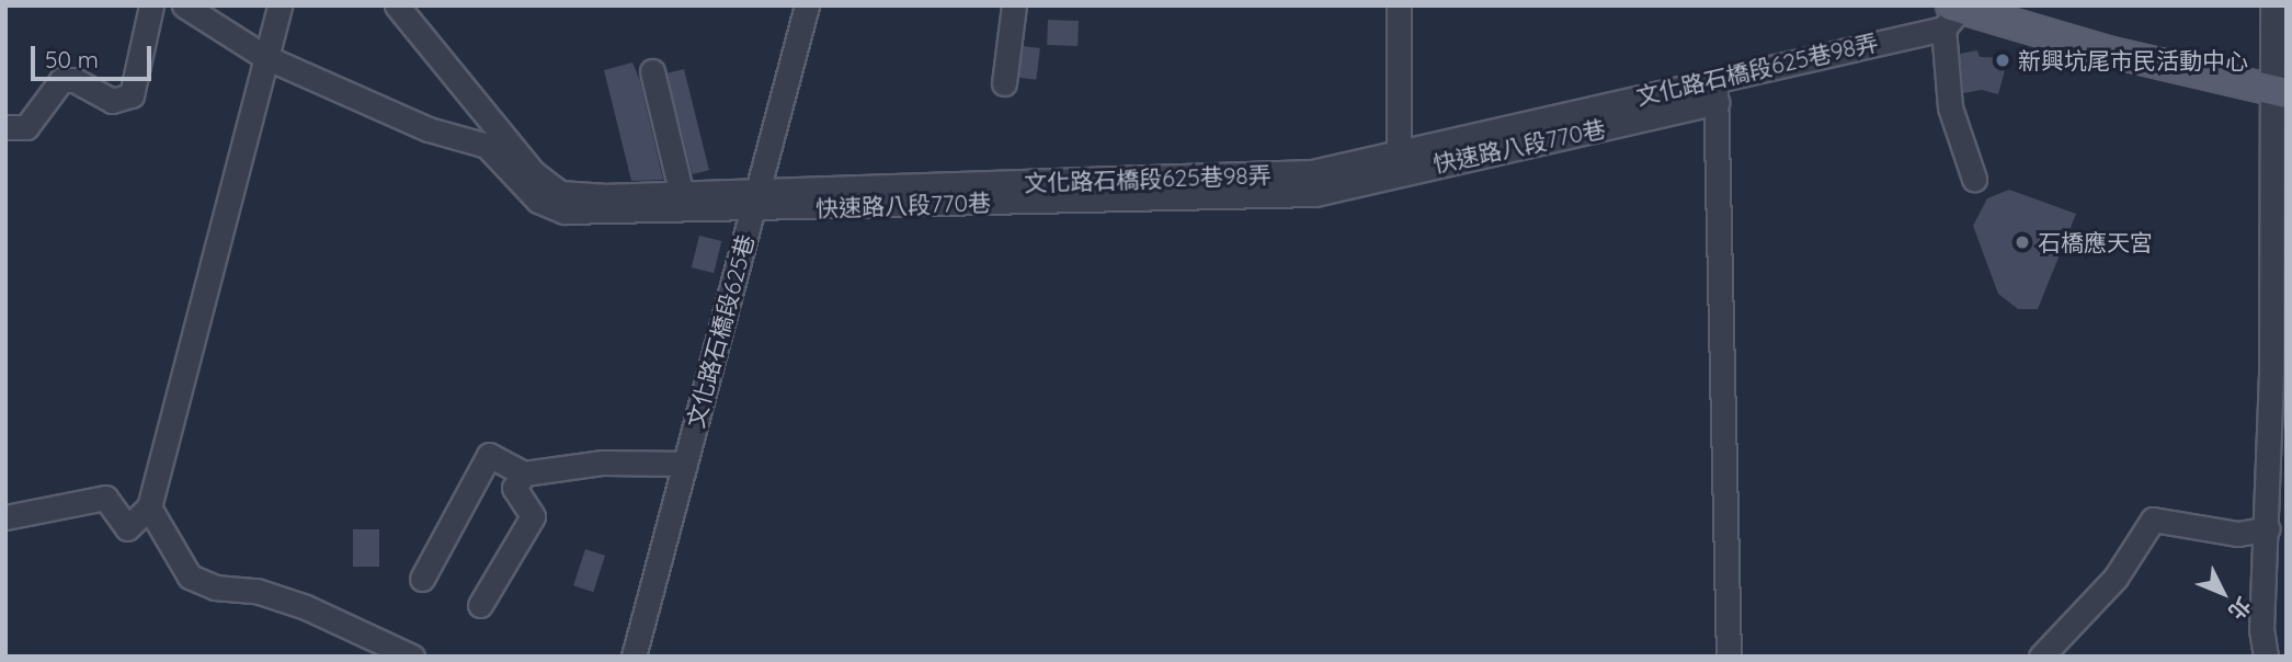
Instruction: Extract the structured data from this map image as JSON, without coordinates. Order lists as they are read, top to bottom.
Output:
{
  "streets": {
    "street": ["文化路石橋段625巷98弄", "快速路八段770巷", "文化路石橋段625巷"]
  },
  "crossings": [
    ["文化路石橋段625巷98弄", "快速路八段770巷"],
    ["文化路石橋段625巷98弄", "文化路石橋段625巷"]
  ],
  "places": ["新興坑尾市民活動中心", "石橋應天宮"],
  "scale_bar": "50 m",
  "north": "bottom right"
}
